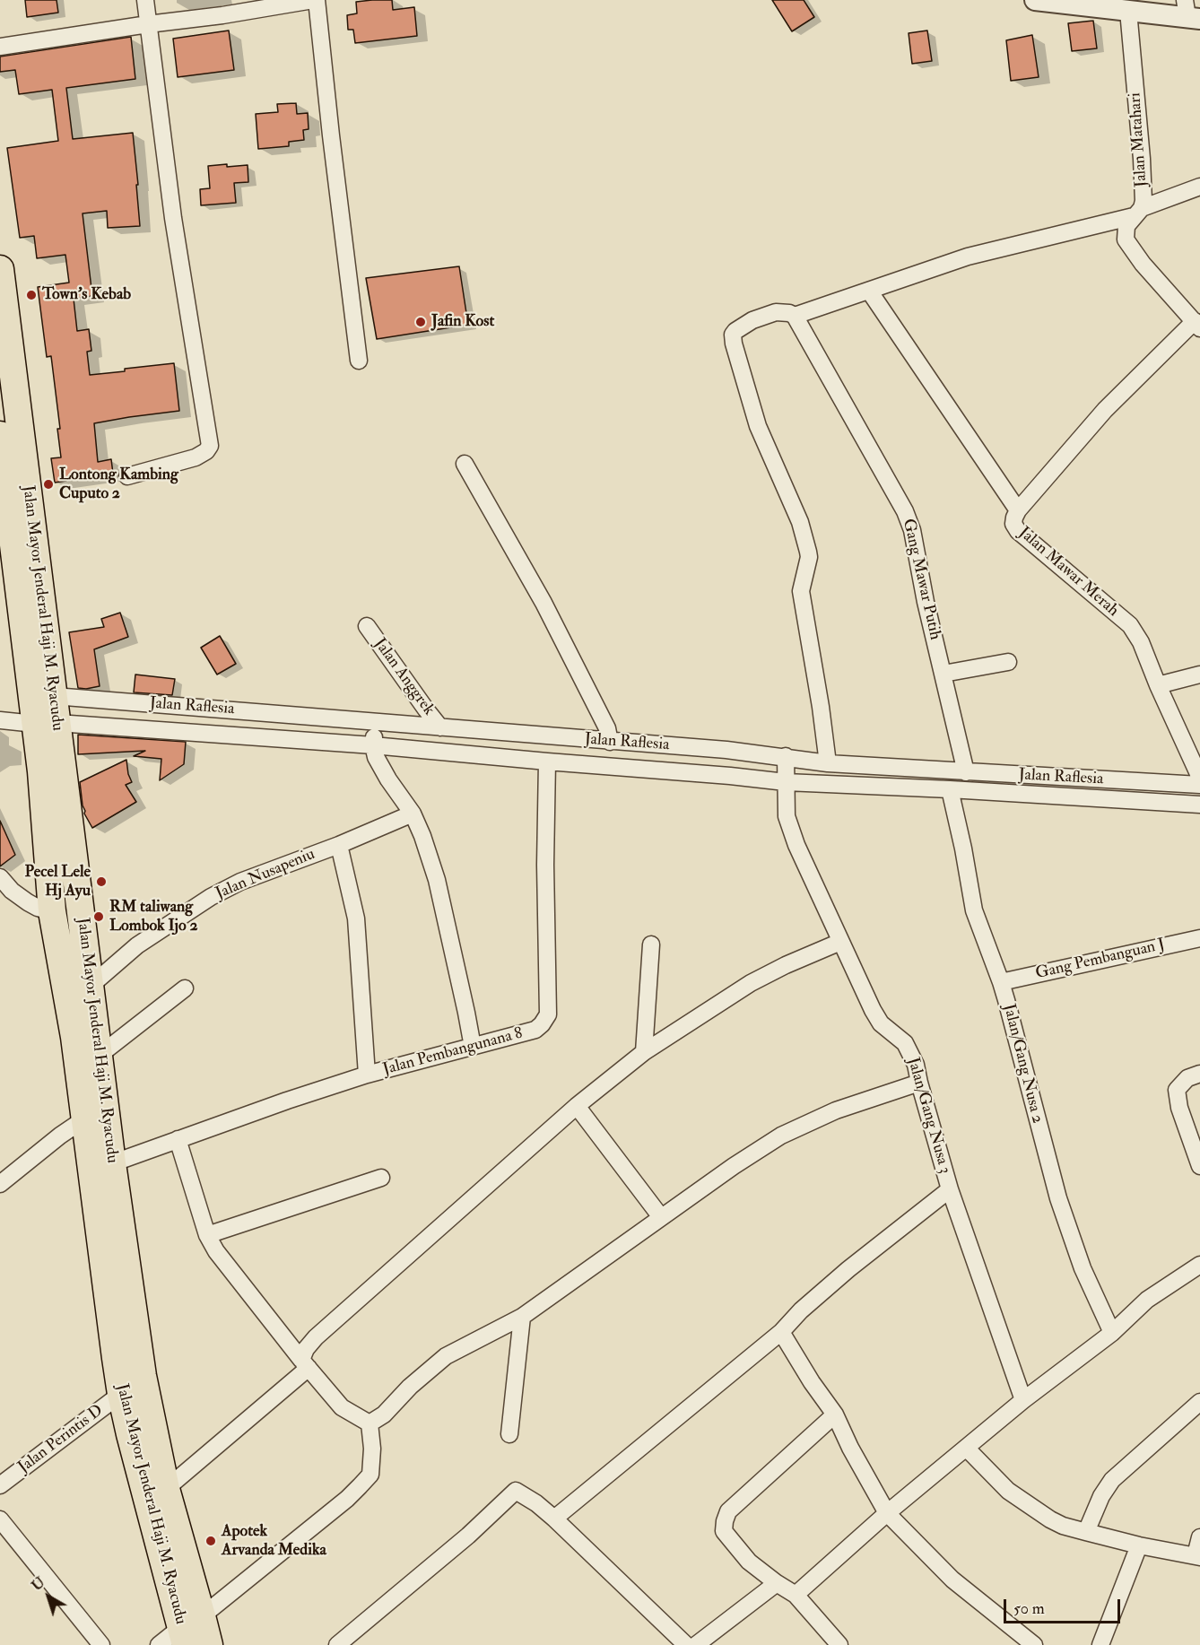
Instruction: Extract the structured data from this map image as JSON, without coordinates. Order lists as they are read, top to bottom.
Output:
{
  "streets": {
    "main road": ["Jalan Mayor Jenderal Haji M. Ryacudu"],
    "street": [
      "Jalan Matahari",
      "Jalan Mawar Merah",
      "Gang Mawar Putih",
      "Jalan Anggrek",
      "Jalan Raflesia",
      "Jalan Nusapeniu",
      "Gang Pembanguan J",
      "Jalan Pembangunana 8",
      "Jalan/Gang Nusa 2",
      "Jalan/Gang Nusa 3",
      "Jalan Perintis D"
    ]
  },
  "crossings": [
    ["Gang Mawar Putih", "Jalan Raflesia"],
    ["Jalan Mayor Jenderal Haji M. Ryacudu", "Jalan Raflesia"],
    ["Jalan Mayor Jenderal Haji M. Ryacudu", "Jalan Nusapeniu"],
    ["Jalan Mayor Jenderal Haji M. Ryacudu", "Jalan Pembangunana 8"],
    ["Jalan Mayor Jenderal Haji M. Ryacudu", "Jalan Perintis D"],
    ["Jalan Anggrek", "Jalan Raflesia"],
    ["Jalan Raflesia", "Jalan Pembangunana 8"],
    ["Jalan Raflesia", "Jalan/Gang Nusa 2"],
    ["Jalan Raflesia", "Jalan/Gang Nusa 3"],
    ["Gang Pembanguan J", "Jalan/Gang Nusa 2"]
  ],
  "places": [
    "Town's Kebab",
    "Jafin Kost",
    "Lontong Kambing Cuputo 2",
    "Pecel Lele Hj Ayu",
    "RM taliwang Lombok Ijo 2",
    "Apotek Arvanda Medika"
  ],
  "scale_bar": "50 m",
  "north": "top left"
}
